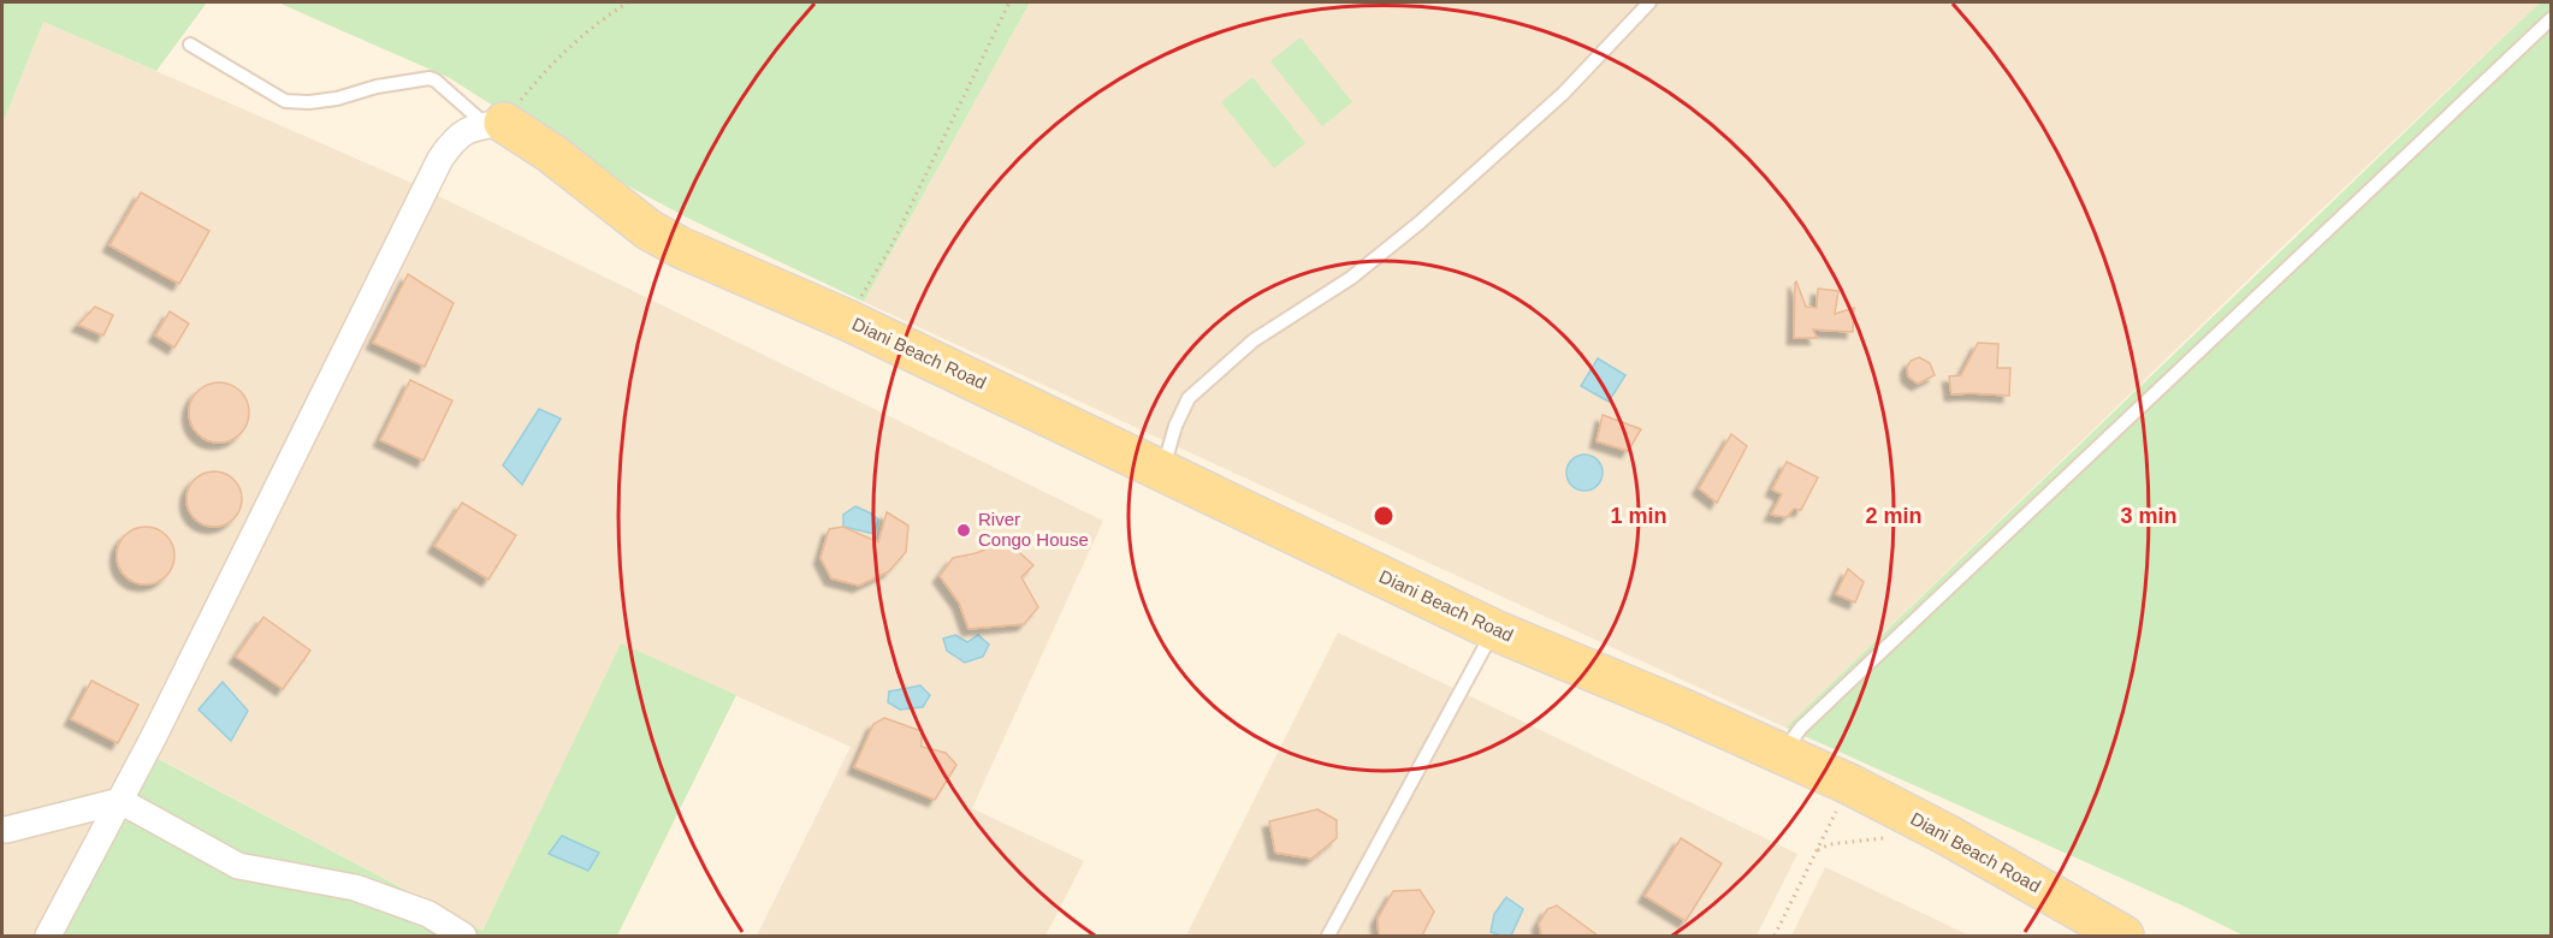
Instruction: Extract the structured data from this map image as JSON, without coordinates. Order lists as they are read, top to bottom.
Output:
{
  "streets": {
    "main road": ["Diani Beach Road"]
  },
  "places": ["River Congo House"],
  "rings": ["1 min", "2 min", "3 min"]
}
